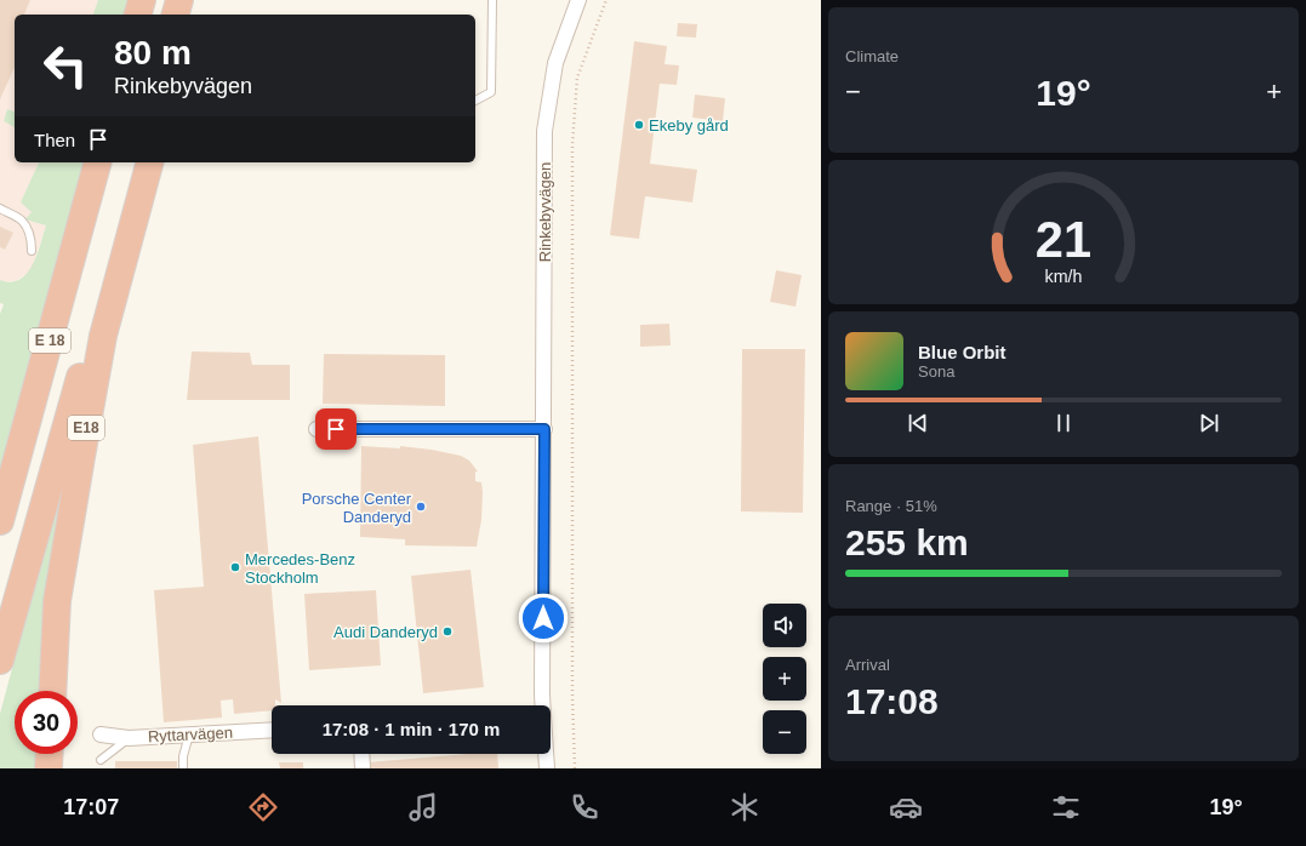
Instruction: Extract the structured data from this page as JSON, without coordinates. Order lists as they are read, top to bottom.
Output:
{
  "streets": {
    "highway": ["E 18", "E18"],
    "street": ["Rinkebyvägen", "Ryttarvägen"]
  },
  "places": [
    "Ekeby gård",
    "Porsche Center Danderyd",
    "Mercedes-Benz Stockholm",
    "Audi Danderyd"
  ],
  "page": {
    "tile": [
      "Climate",
      ["Range · 51%", "255 km"],
      ["Arrival", "17:08"]
    ],
    "turn": ["80 m", "Rinkebyvägen"],
    "heat": ["−", "19°", "+"],
    "then": "Then",
    "song": ["Blue Orbit", "Sona"],
    "map_buttons": ["+", "−"],
    "limit": "30",
    "trip": "17:08 · 1 min · 170 m",
    "tabs": ["17:07", "19°"],
    "gauge": ["21", "km/h"]
  }
}
